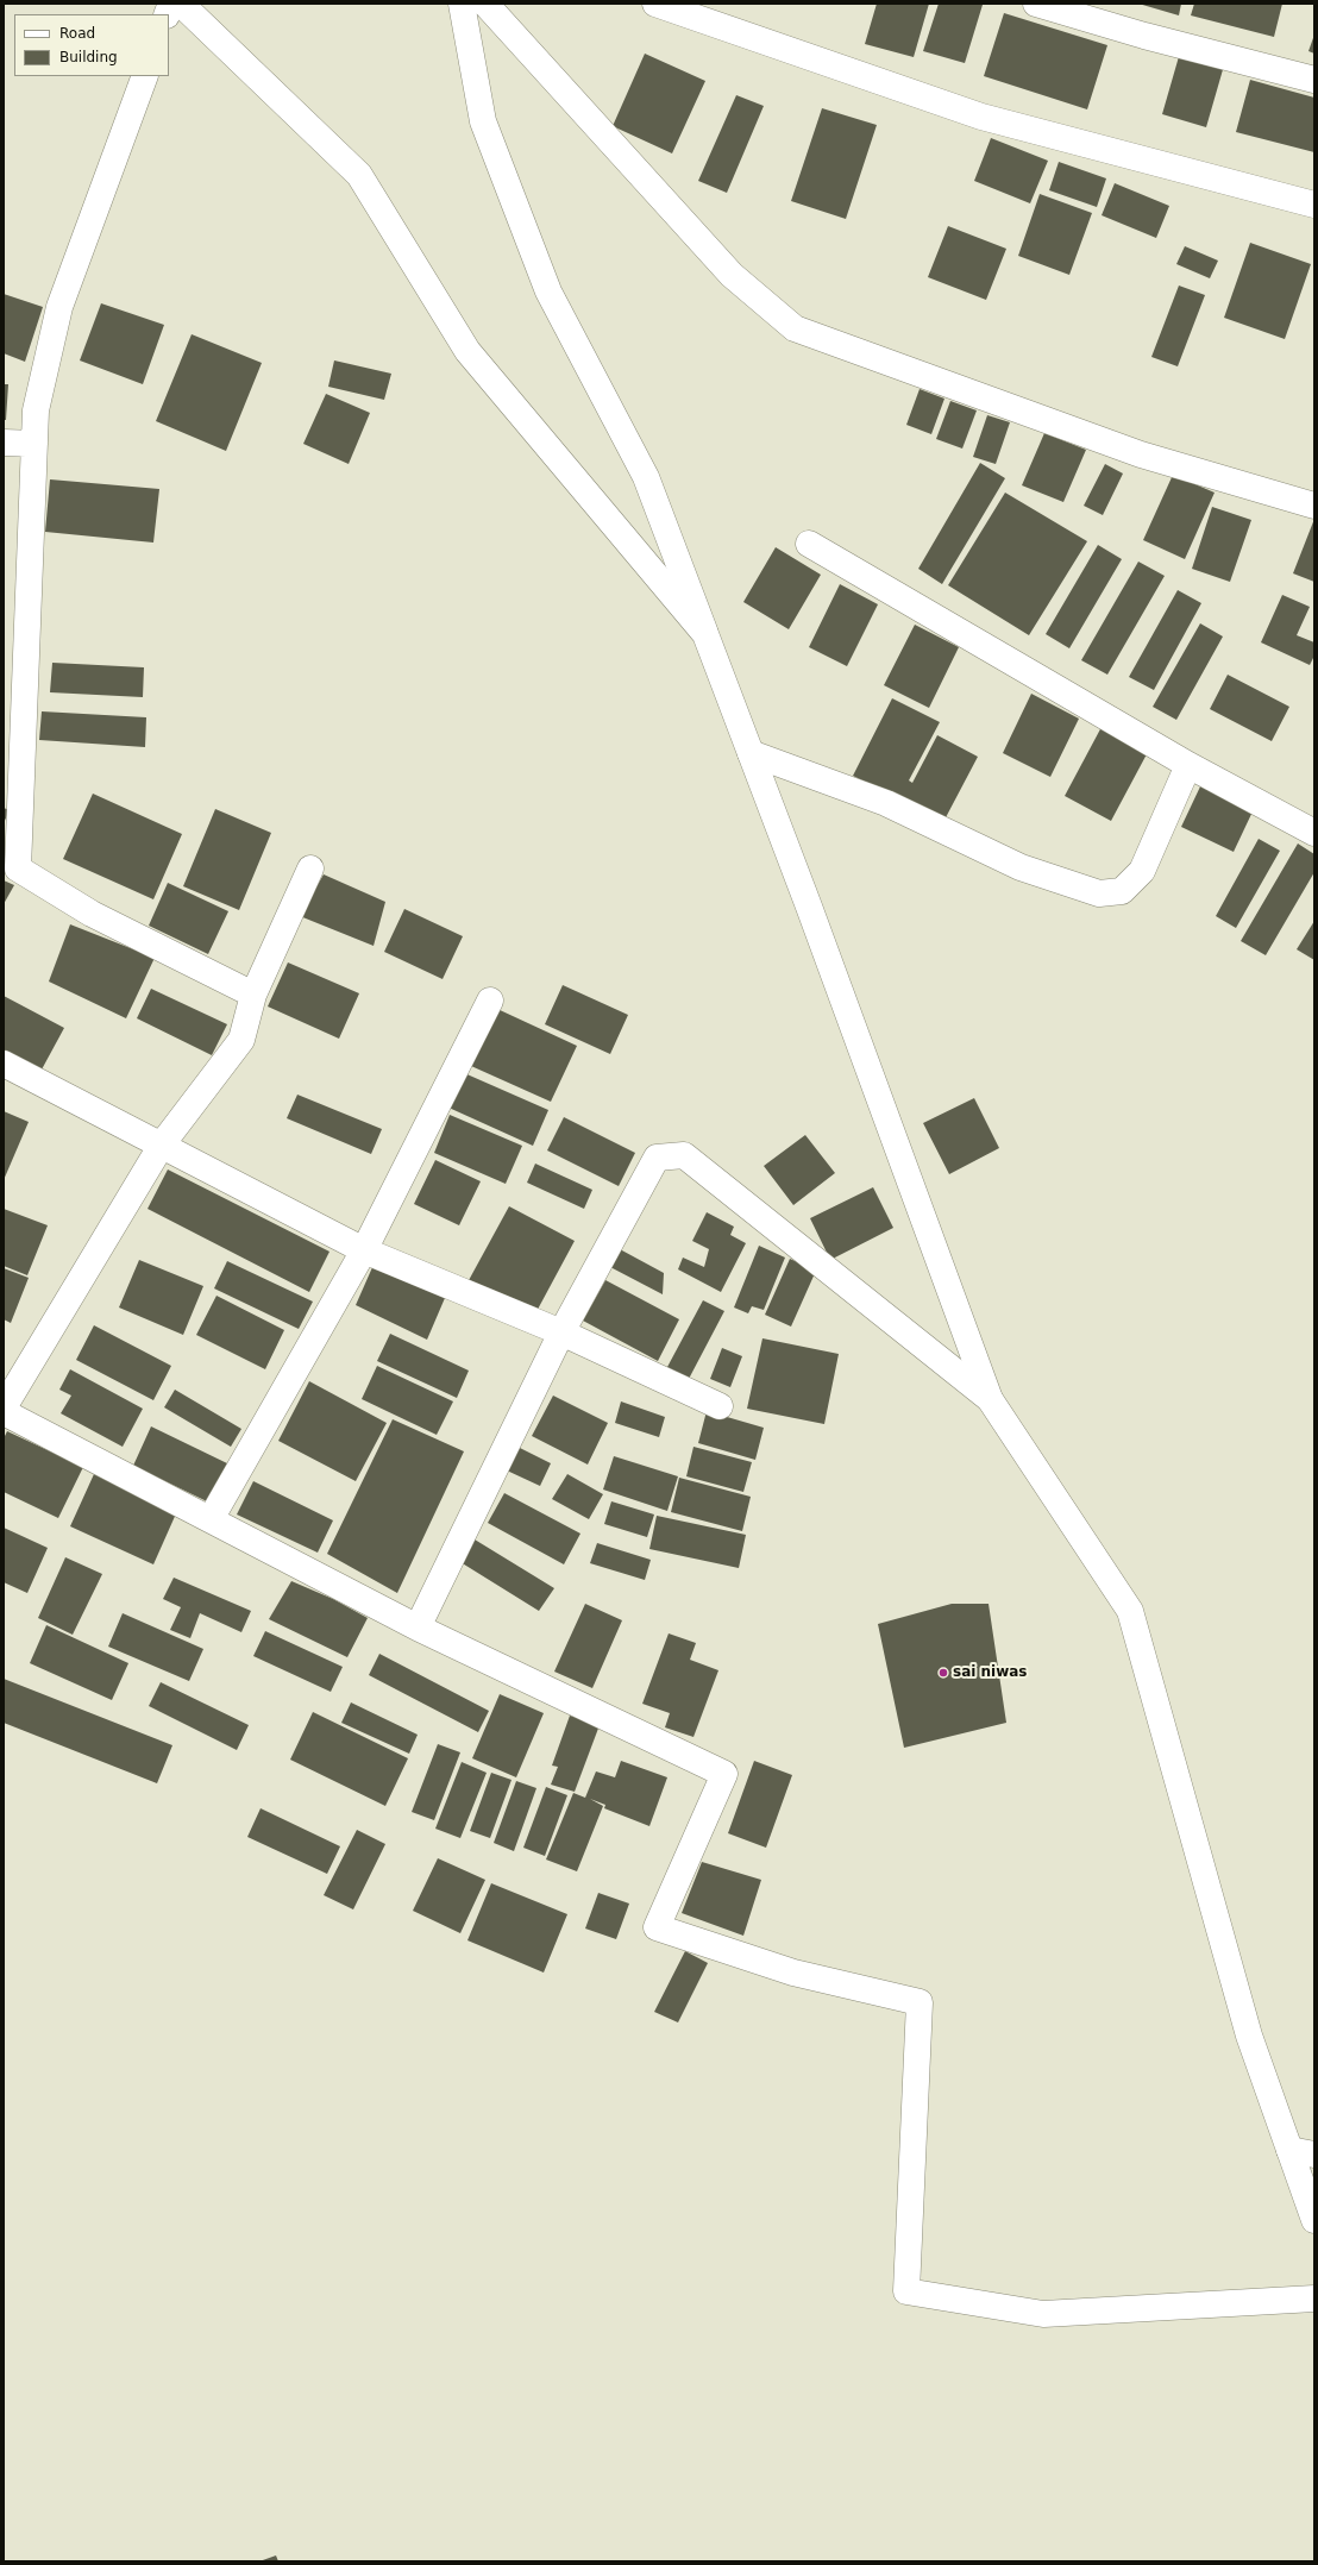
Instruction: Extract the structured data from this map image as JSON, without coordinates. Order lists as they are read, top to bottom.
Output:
{
  "places": ["sai niwas"],
  "legend": ["Road", "Building"]
}
